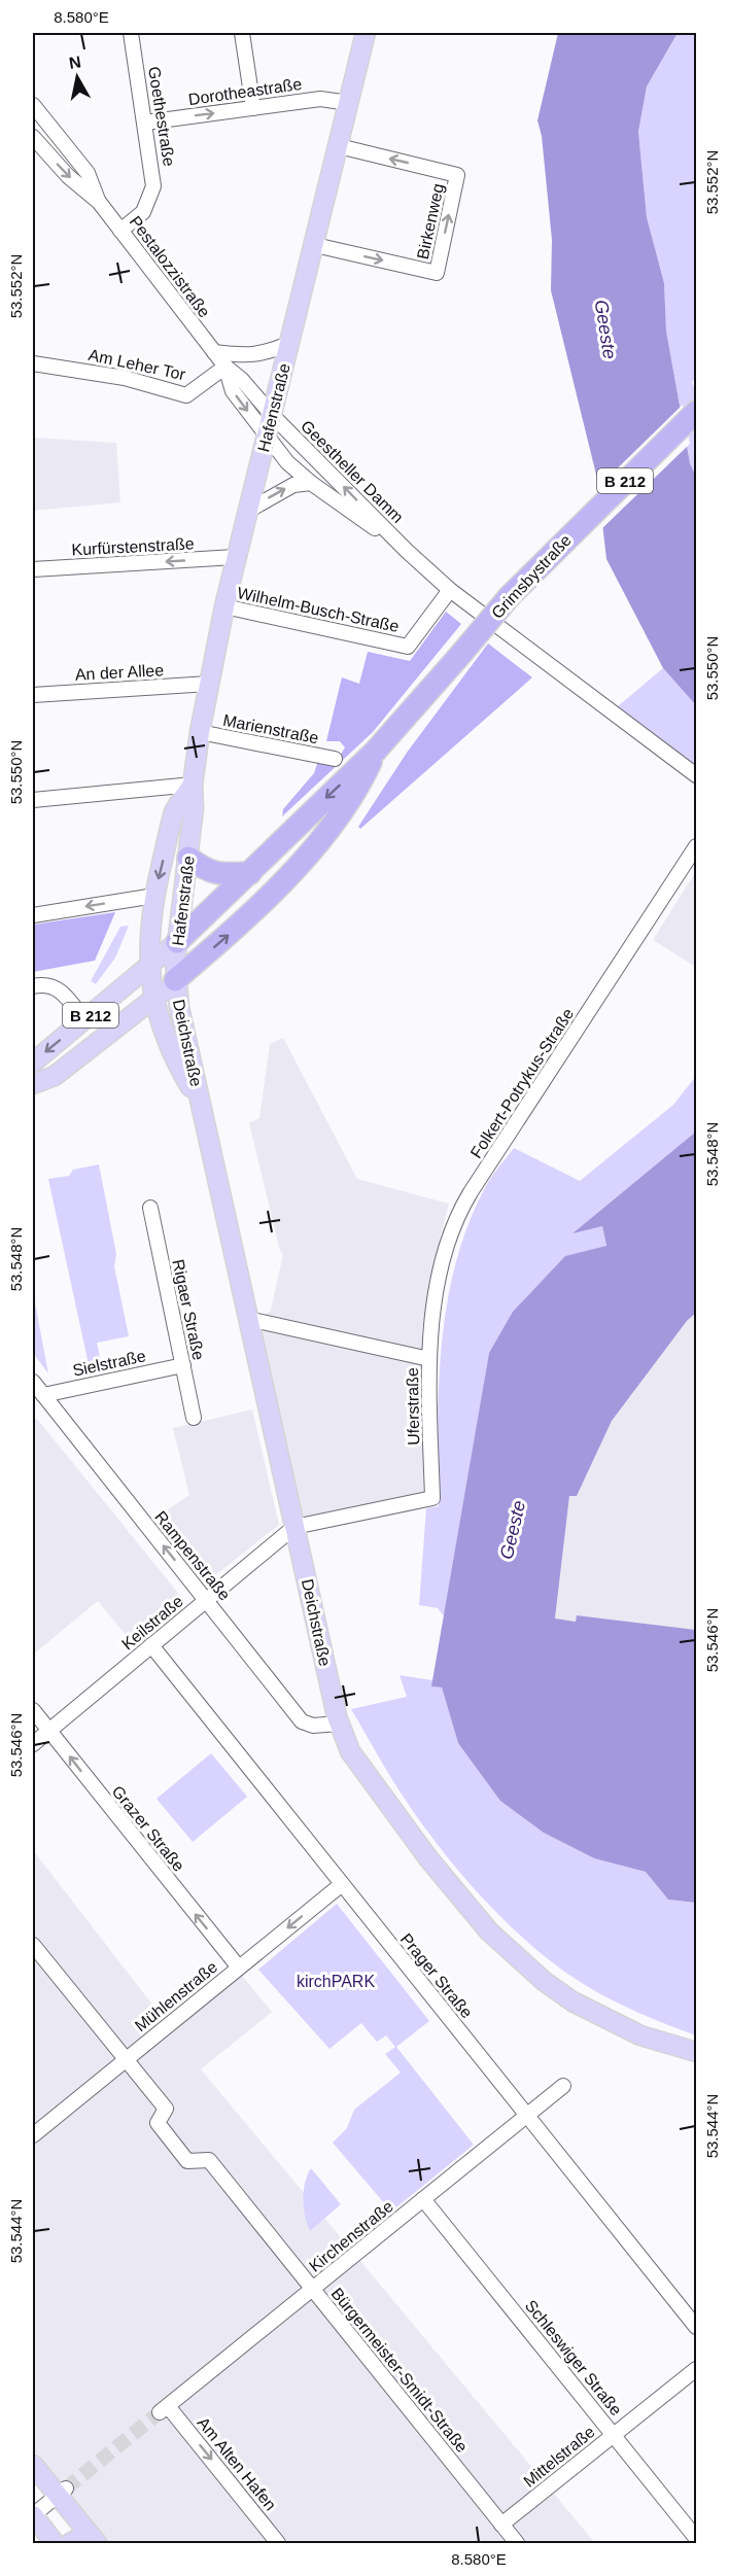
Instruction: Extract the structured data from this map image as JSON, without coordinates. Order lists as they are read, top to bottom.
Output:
{
  "streets": {
    "highway": ["B 212", "Grimsbystraße"],
    "main road": ["Hafenstraße", "Deichstraße"],
    "street": [
      "Dorotheastraße",
      "Goethestraße",
      "Birkenweg",
      "Pestalozzistraße",
      "Am Leher Tor",
      "Geestheller Damm",
      "Kurfürstenstraße",
      "Wilhelm-Busch-Straße",
      "An der Allee",
      "Marienstraße",
      "Folkert-Potrykus-Straße",
      "Rigaer Straße",
      "Sielstraße",
      "Uferstraße",
      "Rampenstraße",
      "Keilstraße",
      "Grazer Straße",
      "Prager Straße",
      "Mühlenstraße",
      "Kirchenstraße",
      "Schleswiger Straße",
      "Bürgermeister-Smidt-Straße",
      "Mittelstraße",
      "Am Alten Hafen"
    ]
  },
  "crossings": [
    ["Dorotheastraße", "Goethestraße"],
    ["Dorotheastraße", "Hafenstraße"],
    ["Goethestraße", "Pestalozzistraße"],
    ["Birkenweg", "Hafenstraße"],
    ["Pestalozzistraße", "Am Leher Tor"],
    ["Pestalozzistraße", "Hafenstraße"],
    ["Pestalozzistraße", "Geestheller Damm"],
    ["Hafenstraße", "Geestheller Damm"],
    ["Hafenstraße", "B 212"],
    ["Hafenstraße", "Kurfürstenstraße"],
    ["Hafenstraße", "Grimsbystraße"],
    ["Hafenstraße", "Wilhelm-Busch-Straße"],
    ["Hafenstraße", "An der Allee"],
    ["Hafenstraße", "Marienstraße"],
    ["Hafenstraße", "Deichstraße"],
    ["Geestheller Damm", "Wilhelm-Busch-Straße"],
    ["B 212", "Grimsbystraße"],
    ["B 212", "Deichstraße"],
    ["Grimsbystraße", "Deichstraße"],
    ["Deichstraße", "Uferstraße"],
    ["Deichstraße", "Rampenstraße"],
    ["Deichstraße", "Keilstraße"],
    ["Folkert-Potrykus-Straße", "Uferstraße"],
    ["Rigaer Straße", "Sielstraße"],
    ["Sielstraße", "Rampenstraße"],
    ["Uferstraße", "Keilstraße"],
    ["Rampenstraße", "Keilstraße"],
    ["Keilstraße", "Grazer Straße"],
    ["Keilstraße", "Prager Straße"],
    ["Grazer Straße", "Mühlenstraße"],
    ["Prager Straße", "Mühlenstraße"],
    ["Prager Straße", "Kirchenstraße"],
    ["Mühlenstraße", "Bürgermeister-Smidt-Straße"],
    ["Kirchenstraße", "Schleswiger Straße"],
    ["Kirchenstraße", "Bürgermeister-Smidt-Straße"],
    ["Kirchenstraße", "Am Alten Hafen"],
    ["Schleswiger Straße", "Mittelstraße"],
    ["Bürgermeister-Smidt-Straße", "Mittelstraße"]
  ],
  "one_way": [
    "Dorotheastraße",
    "Kurfürstenstraße",
    "Rampenstraße",
    "Grazer Straße",
    "Am Alten Hafen"
  ],
  "water": ["Geeste"],
  "parks": ["kirchPARK"],
  "north": "top",
  "coordinates": [
    "8.580°E",
    "53.552°N",
    "53.550°N",
    "53.548°N",
    "53.546°N",
    "53.544°N"
  ]
}
